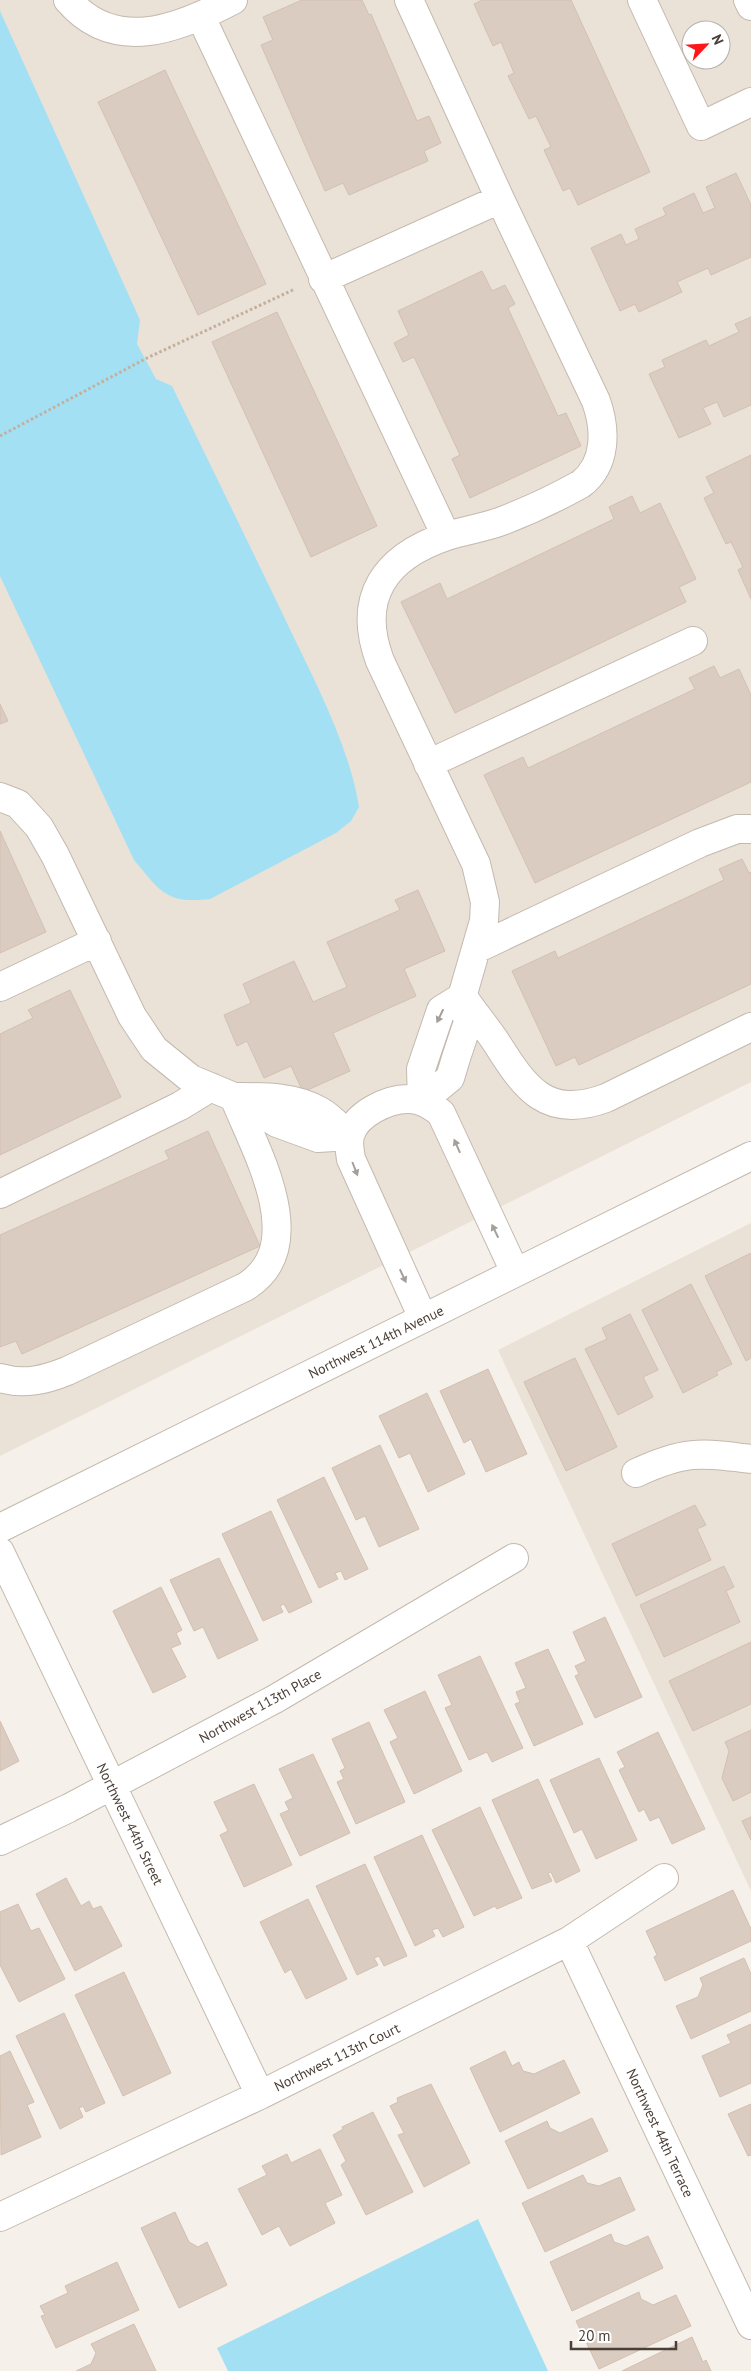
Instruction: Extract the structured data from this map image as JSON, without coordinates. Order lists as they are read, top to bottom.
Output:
{
  "streets": {
    "street": [
      "Northwest 114th Avenue",
      "Northwest 113th Place",
      "Northwest 44th Street",
      "Northwest 113th Court",
      "Northwest 44th Terrace"
    ]
  },
  "crossings": [
    ["Northwest 113th Place", "Northwest 44th Street"],
    ["Northwest 44th Street", "Northwest 113th Court"],
    ["Northwest 113th Court", "Northwest 44th Terrace"]
  ],
  "scale_bar": "20 m",
  "north": "top right"
}
